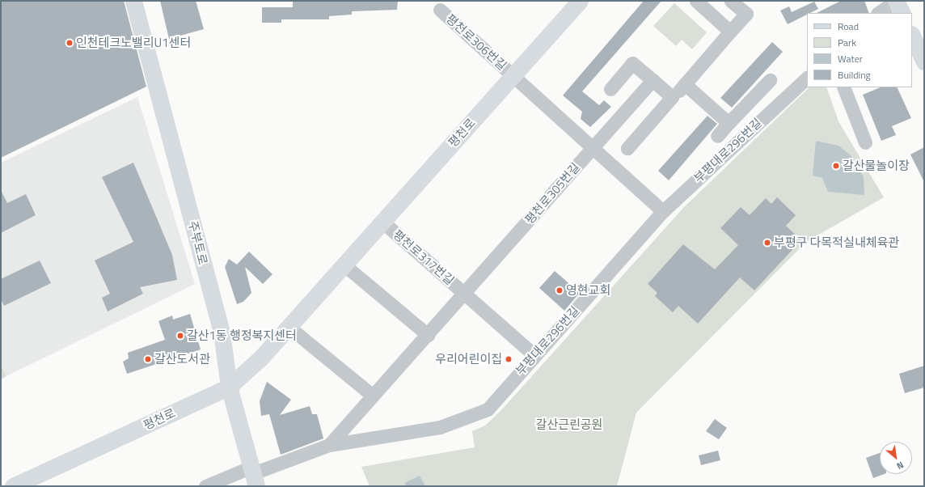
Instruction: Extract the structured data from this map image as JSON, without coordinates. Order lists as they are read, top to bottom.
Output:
{
  "streets": {
    "main road": ["평천로", "주부토로"],
    "street": [
      "평천로306번길",
      "부평대로296번길",
      "평천로305번길",
      "평천로317번길"
    ]
  },
  "crossings": [
    ["평천로306번길", "평천로"],
    ["평천로", "주부토로"],
    ["평천로", "평천로317번길"],
    ["부평대로296번길", "주부토로"],
    ["부평대로296번길", "평천로317번길"],
    ["평천로305번길", "평천로317번길"]
  ],
  "parks": ["갈산근린공원"],
  "places": [
    "인천테크노밸리U1센터",
    "갈산물놀이장",
    "부평구 다목적실내체육관",
    "영현교회",
    "갈산1동 행정복지센터",
    "갈산도서관",
    "우리어린이집"
  ],
  "legend": [
    "Road",
    "Park",
    "Water",
    "Building"
  ],
  "north": "bottom right"
}
